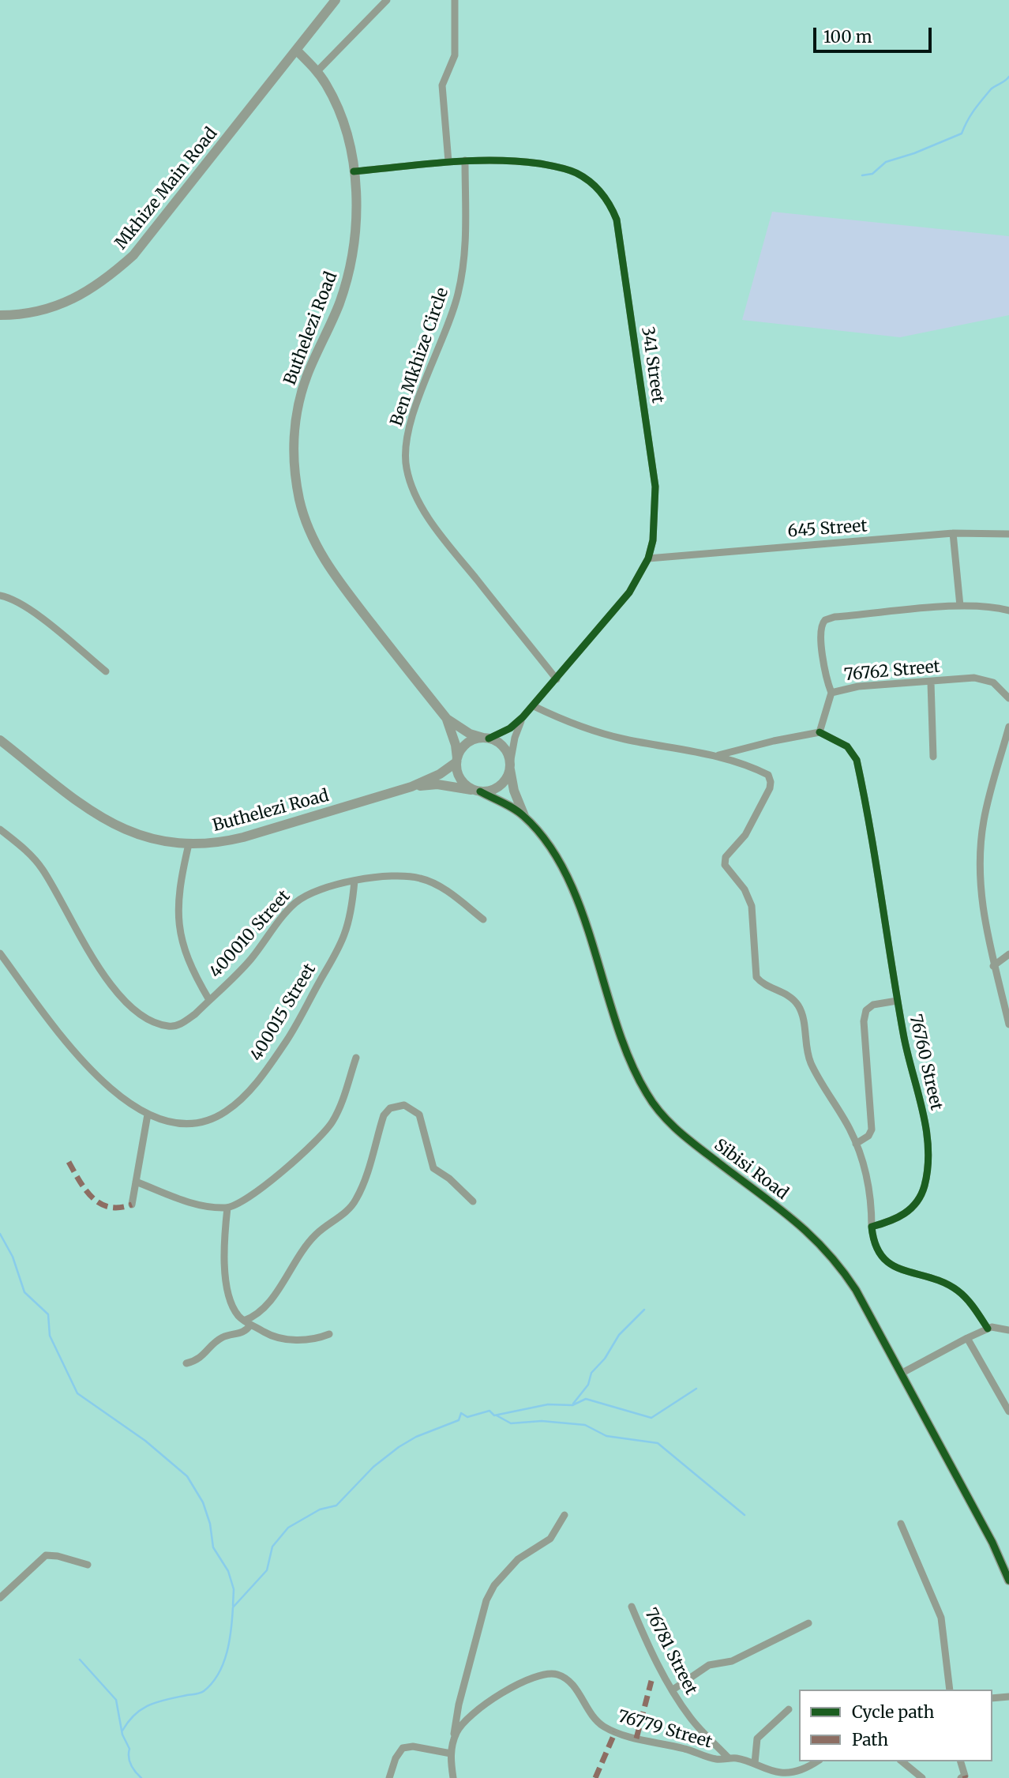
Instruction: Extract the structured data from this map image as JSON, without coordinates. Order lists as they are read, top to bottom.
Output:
{
  "streets": {
    "street": [
      "Mkhize Main Road",
      "Buthelezi Road",
      "Ben Mkhize Circle",
      "341 Street",
      "645 Street",
      "76762 Street",
      "400010 Street",
      "400015 Street",
      "76760 Street",
      "Sibisi Road",
      "76781 Street",
      "76779 Street"
    ]
  },
  "crossings": [
    ["Mkhize Main Road", "Buthelezi Road"],
    ["Buthelezi Road", "341 Street"],
    ["Buthelezi Road", "Sibisi Road"],
    ["Ben Mkhize Circle", "341 Street"],
    ["341 Street", "645 Street"],
    ["341 Street", "Sibisi Road"],
    ["400010 Street", "400015 Street"],
    ["76781 Street", "76779 Street"]
  ],
  "legend": ["Cycle path", "Path"],
  "scale_bar": "100 m"
}
